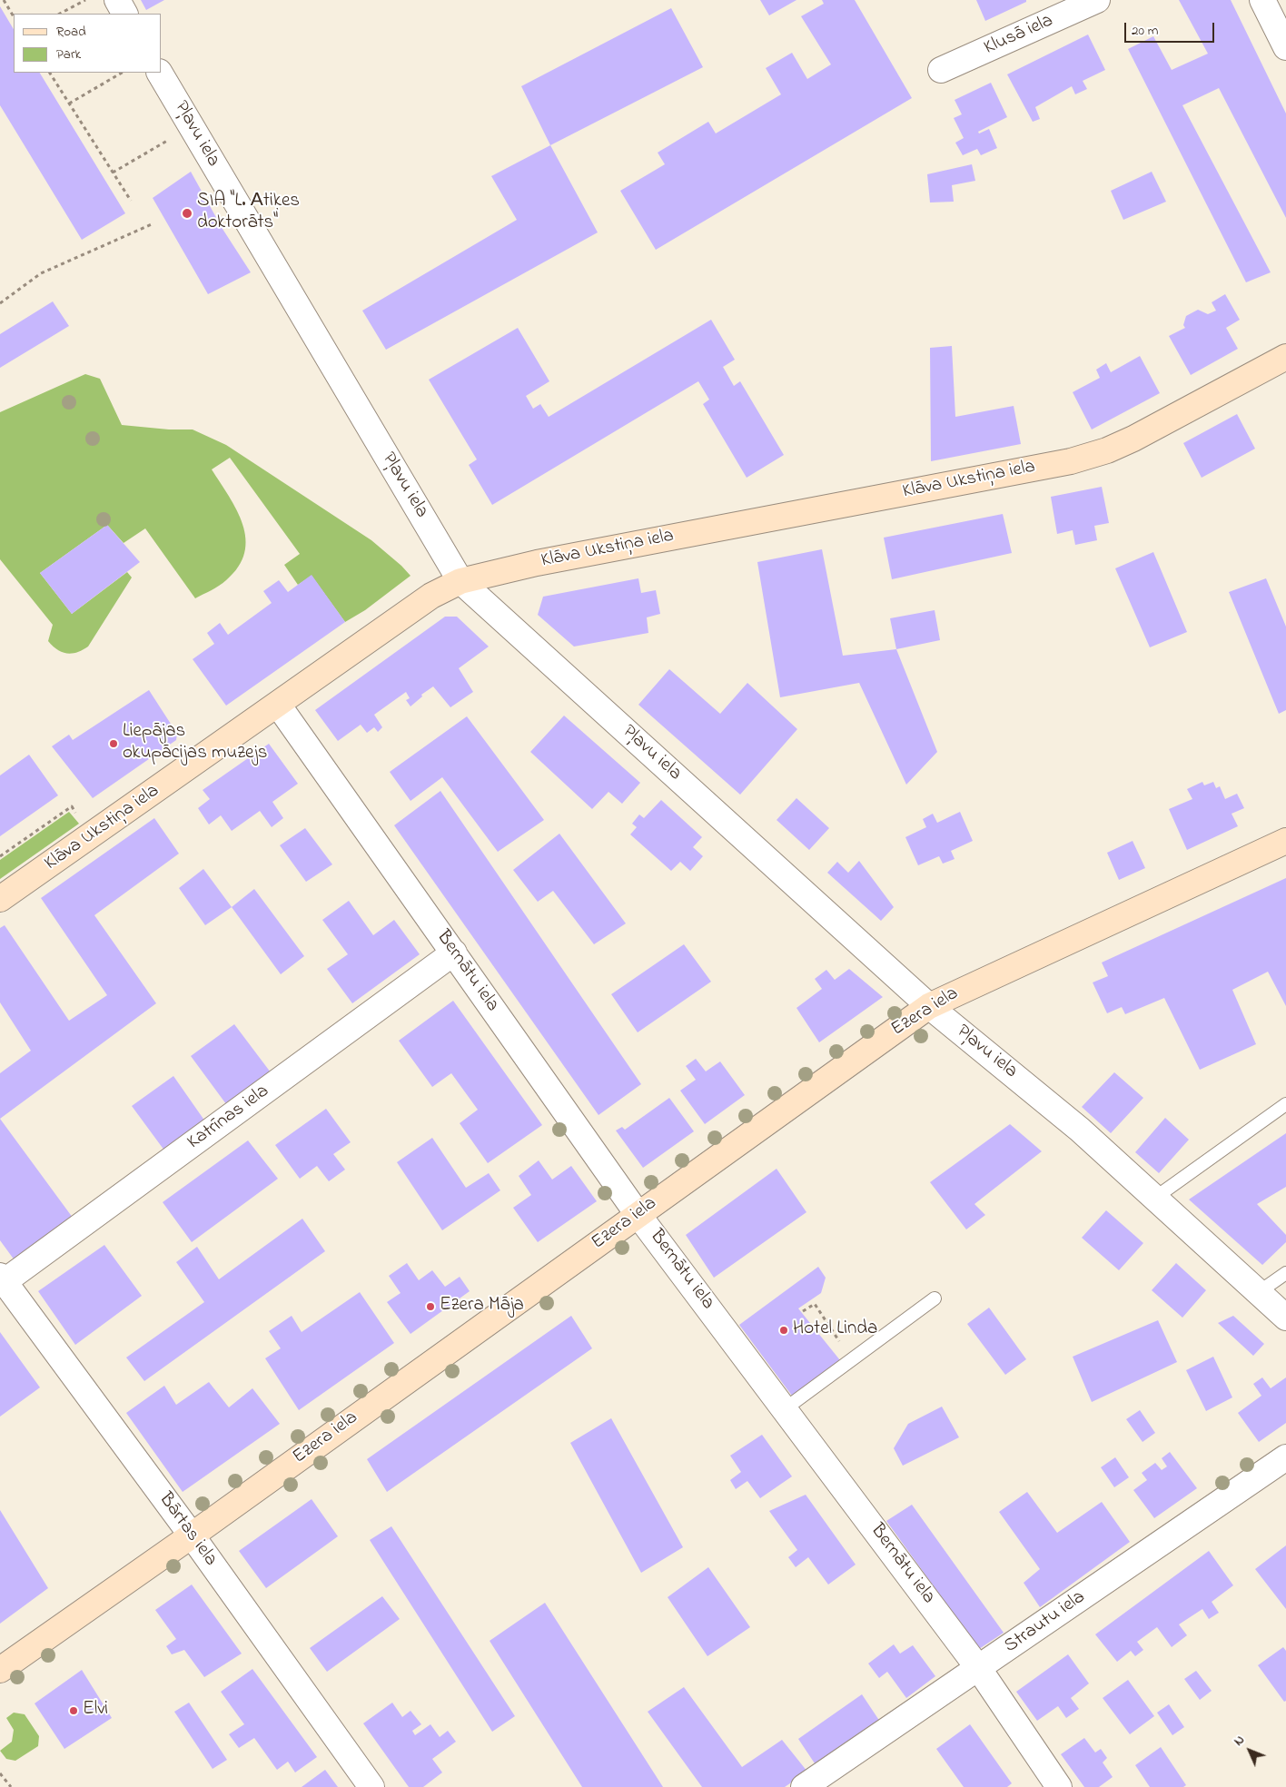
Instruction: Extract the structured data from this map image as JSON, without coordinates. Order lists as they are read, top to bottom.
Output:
{
  "streets": {
    "street": [
      "Klusā iela",
      "Pļavu iela",
      "Klāva Ukstiņa iela",
      "Bernātu iela",
      "Ezera iela",
      "Katrīnas iela",
      "Bārtas iela",
      "Strautu iela"
    ]
  },
  "crossings": [
    ["Pļavu iela", "Klāva Ukstiņa iela"],
    ["Pļavu iela", "Ezera iela"],
    ["Klāva Ukstiņa iela", "Bernātu iela"],
    ["Bernātu iela", "Ezera iela"],
    ["Bernātu iela", "Katrīnas iela"],
    ["Bernātu iela", "Strautu iela"],
    ["Ezera iela", "Bārtas iela"],
    ["Katrīnas iela", "Bārtas iela"]
  ],
  "places": [
    "SIA \"L. Аtiķes doktorāts\"",
    "Liepājas okupācijas muzejs",
    "Ezera Māja",
    "Hotel Linda",
    "Elvi"
  ],
  "legend": ["Road", "Park"],
  "scale_bar": "20 m",
  "north": "top left"
}
